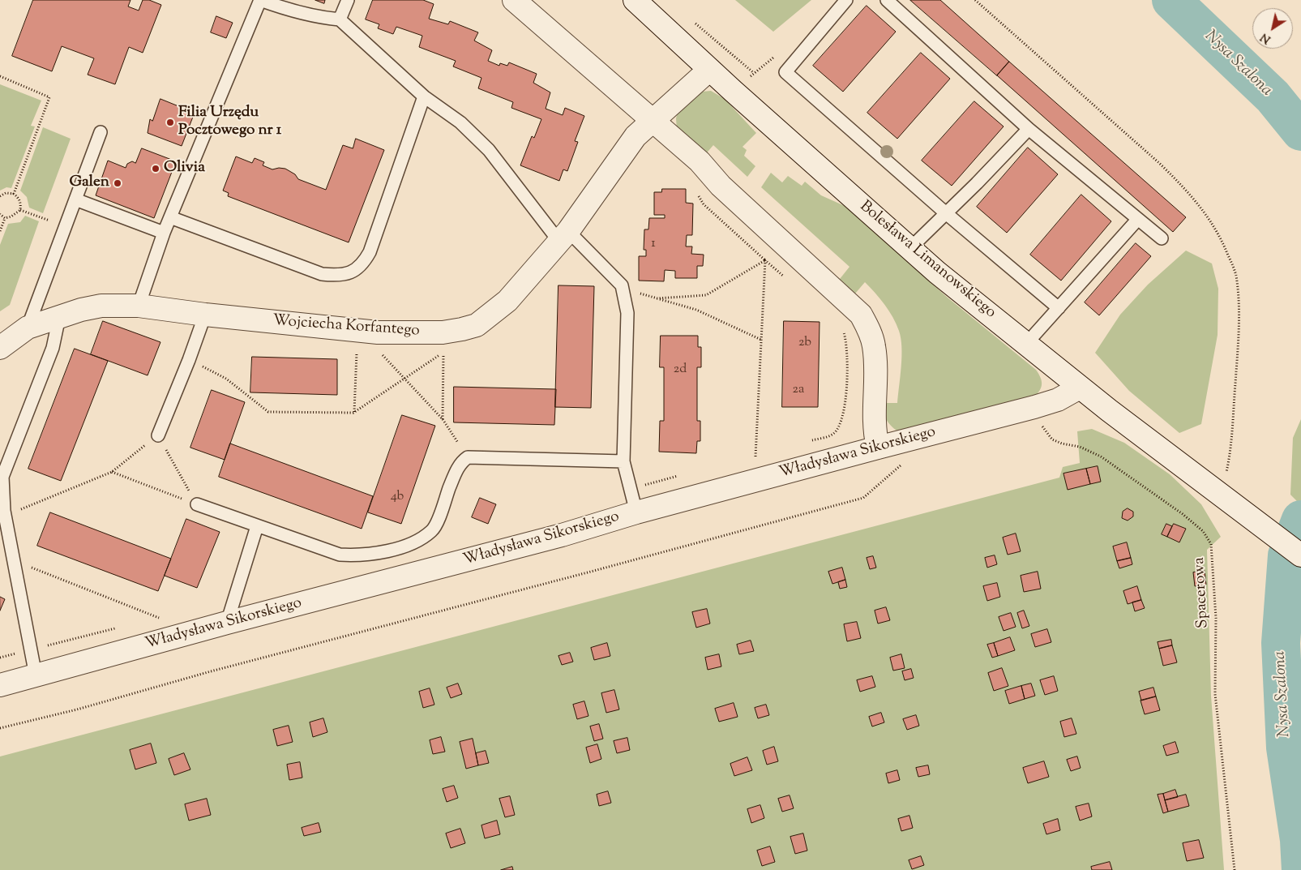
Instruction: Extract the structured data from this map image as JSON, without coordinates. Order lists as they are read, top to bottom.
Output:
{
  "streets": {
    "street": ["Bolesława Limanowskiego", "Wojciecha Korfantego", "Władysława Sikorskiego"],
    "path": ["Spacerowa"]
  },
  "crossings": [
    ["Bolesława Limanowskiego", "Wojciecha Korfantego"],
    ["Bolesława Limanowskiego", "Władysława Sikorskiego"],
    ["Władysława Sikorskiego", "Spacerowa"]
  ],
  "water": ["Nysa Szalona"],
  "places": ["Filia Urzędu Pocztowego nr 1", "Olivia", "Galen"],
  "house_numbers": [
    "1",
    "2b",
    "2d",
    "2a",
    "4b"
  ],
  "north": "bottom left"
}
